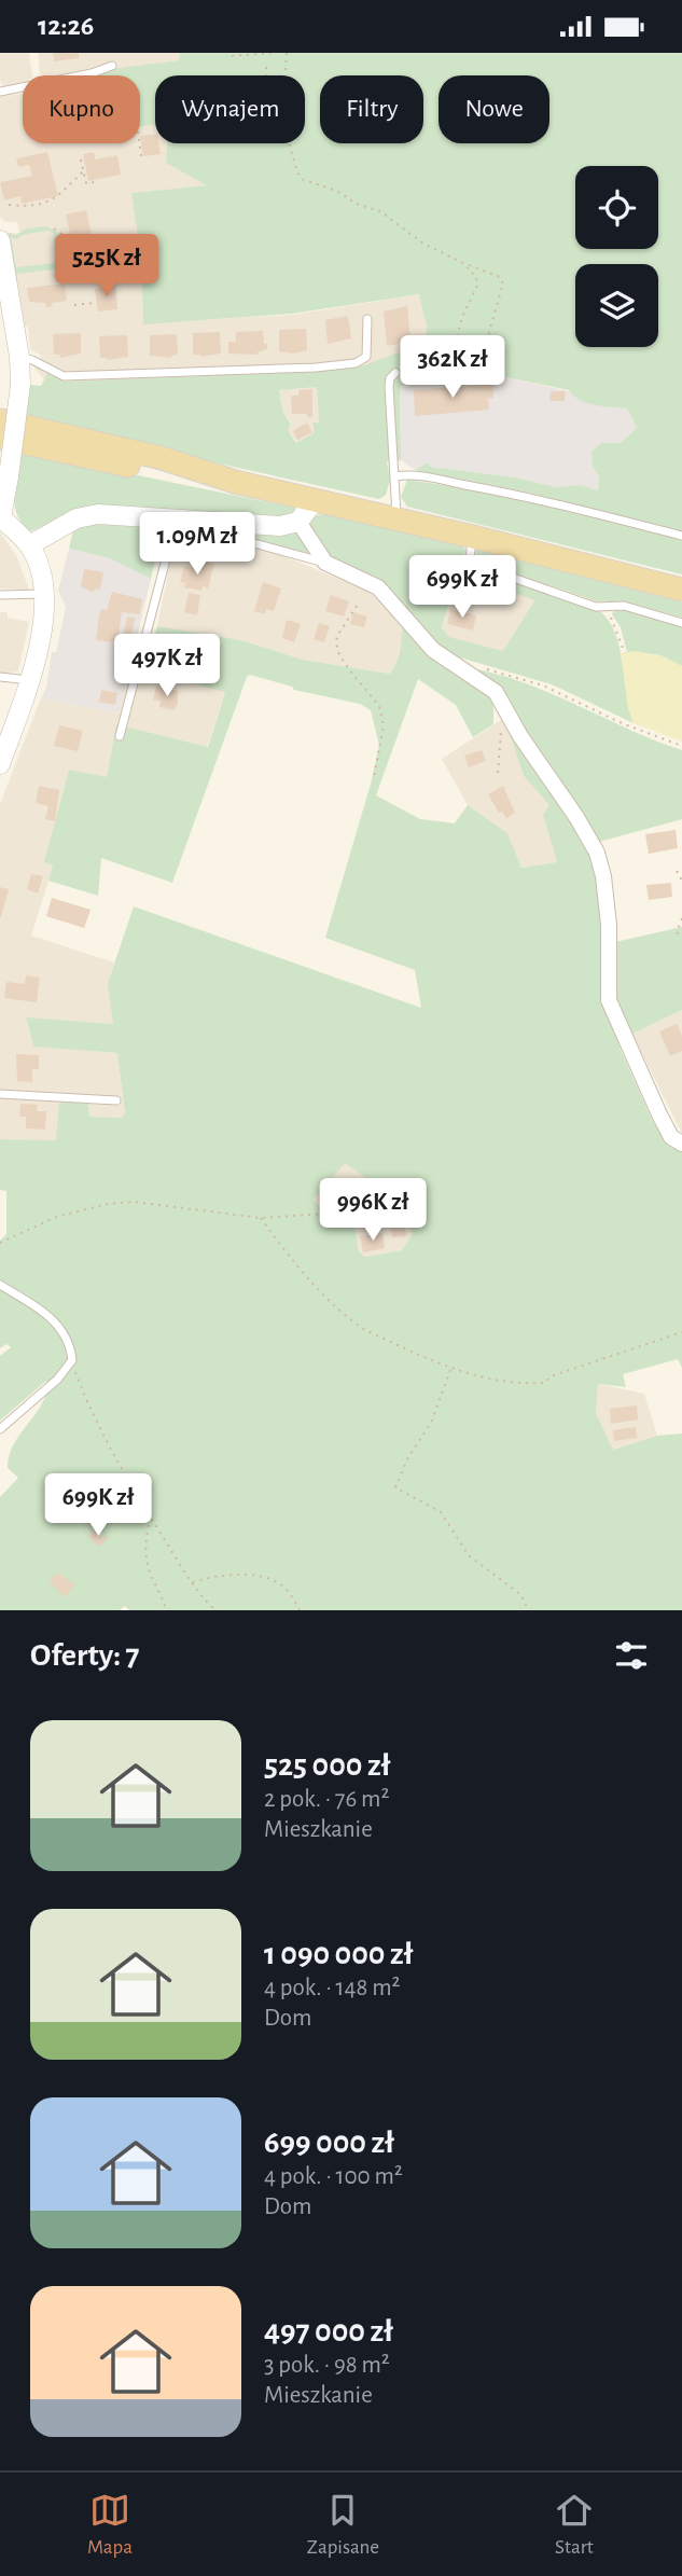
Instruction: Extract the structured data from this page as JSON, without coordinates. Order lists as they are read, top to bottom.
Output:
{
  "page": {
    "status": "12:26",
    "chip": [
      "Kupno",
      "Wynajem",
      "Filtry",
      "Nowe"
    ],
    "price": [
      "525K zł",
      "362K zł",
      "1.09M zł",
      "699K zł",
      "497K zł",
      "996K zł",
      "699K zł"
    ],
    "heading": "Oferty: 7",
    "list": [
      {
        "name": "525 000 zł",
        "note": "2 pok. · 76 m² · Mieszkanie"
      },
      {
        "name": "1 090 000 zł",
        "note": "4 pok. · 148 m² · Dom"
      },
      {
        "name": "699 000 zł",
        "note": "4 pok. · 100 m² · Dom"
      },
      {
        "name": "497 000 zł",
        "note": "3 pok. · 98 m² · Mieszkanie"
      }
    ],
    "tabs": ["Mapa", "Zapisane", "Start"]
  }
}
